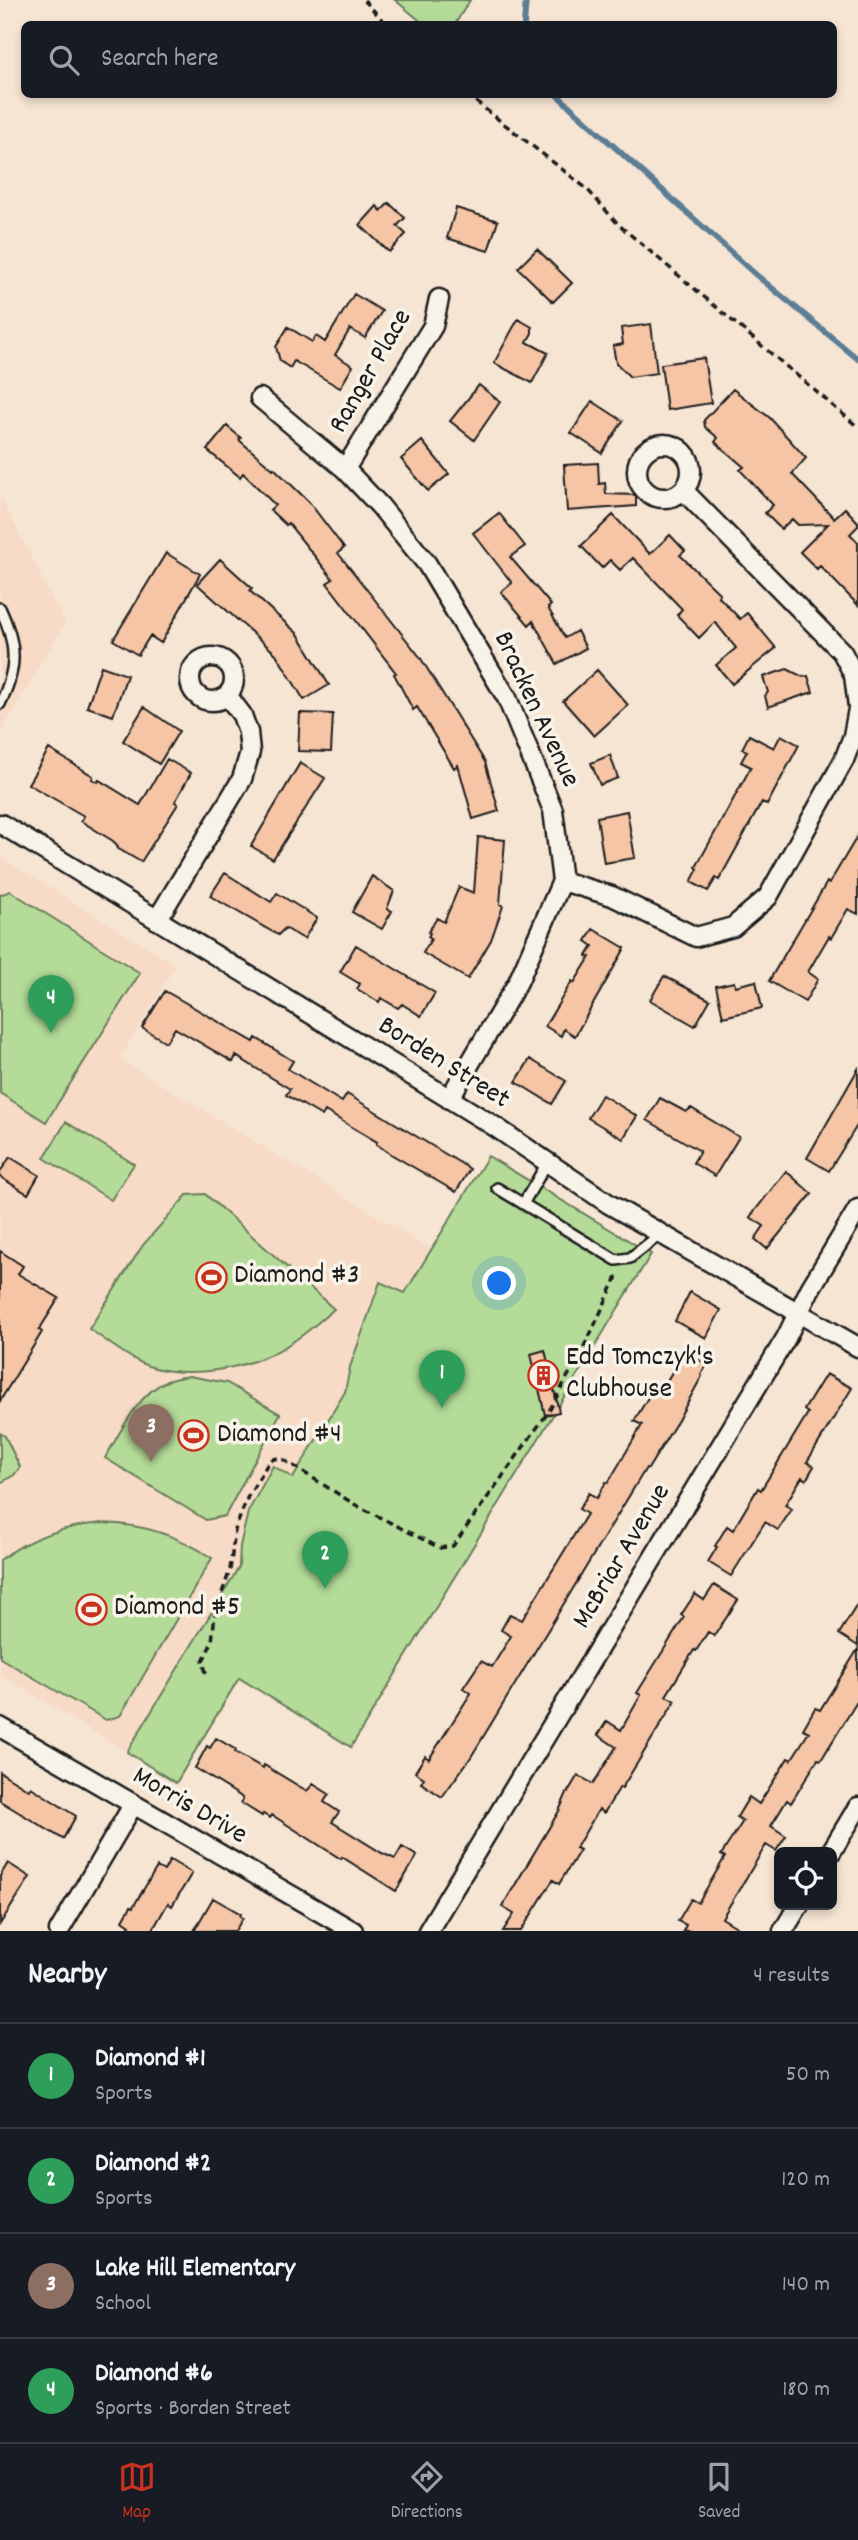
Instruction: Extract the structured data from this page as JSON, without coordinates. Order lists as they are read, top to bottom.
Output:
{
  "streets": {
    "street": [
      "Ranger Place",
      "Bracken Avenue",
      "Borden Street",
      "McBriar Avenue",
      "Morris Drive"
    ]
  },
  "crossings": [
    ["Ranger Place", "Bracken Avenue"],
    ["Borden Street", "McBriar Avenue"]
  ],
  "places": {
    "sports": ["Diamond #3", "Diamond #4", "Diamond #5"],
    "building": ["Edd Tomczyk's Clubhouse"]
  },
  "page": {
    "search": "Search here",
    "pins": [
      "4",
      "1",
      "3",
      "2"
    ],
    "heading": ["Nearby", "4 results"],
    "list": [
      {
        "mark": "1",
        "name": "Diamond #1",
        "note": "Sports",
        "value": "50 m"
      },
      {
        "mark": "2",
        "name": "Diamond #2",
        "note": "Sports",
        "value": "120 m"
      },
      {
        "mark": "3",
        "name": "Lake Hill Elementary",
        "note": "School",
        "value": "140 m"
      },
      {
        "mark": "4",
        "name": "Diamond #6",
        "note": "Sports · Borden Street",
        "value": "180 m"
      }
    ],
    "nav": ["Map", "Directions", "Saved"]
  }
}
